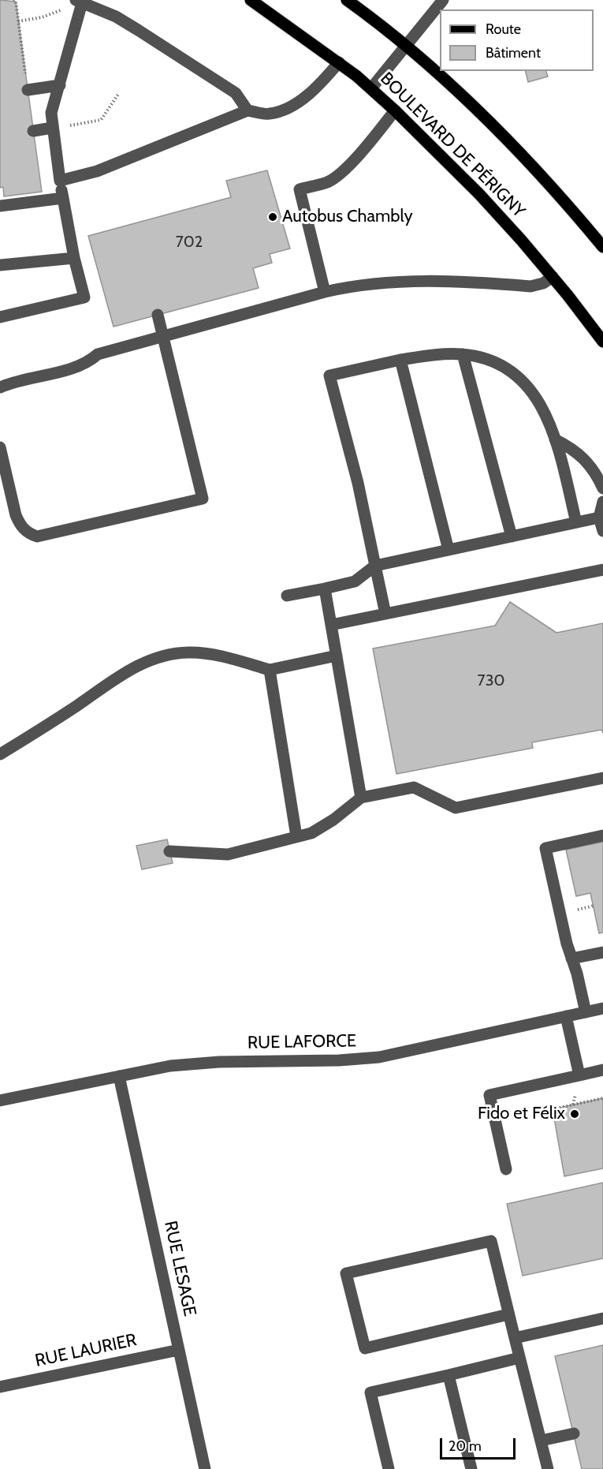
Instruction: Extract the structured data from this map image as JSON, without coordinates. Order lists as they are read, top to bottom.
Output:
{
  "streets": {
    "main road": ["BOULEVARD DE PÉRIGNY"],
    "street": ["RUE LAFORCE", "RUE LESAGE", "RUE LAURIER"]
  },
  "crossings": [
    ["RUE LAFORCE", "RUE LESAGE"],
    ["RUE LESAGE", "RUE LAURIER"]
  ],
  "places": ["Autobus Chambly", "Fido et Félix"],
  "house_numbers": ["702", "730"],
  "legend": ["Route", "Bâtiment"],
  "scale_bar": "20 m"
}
